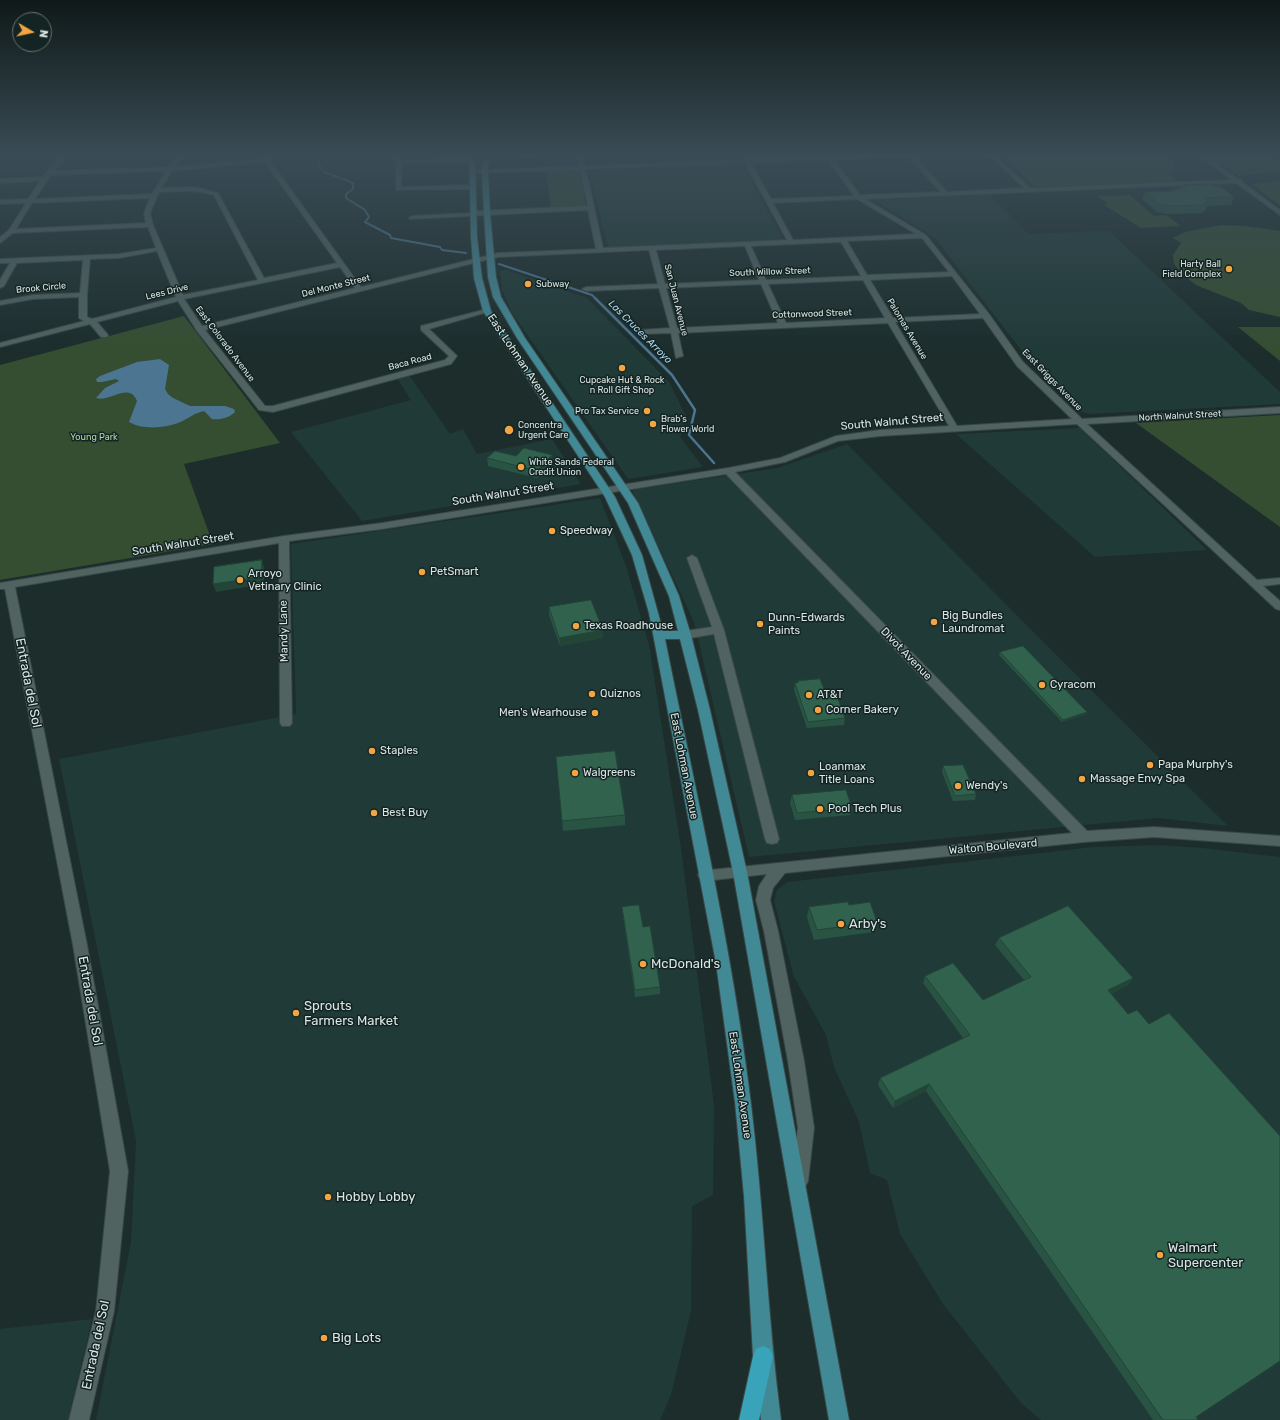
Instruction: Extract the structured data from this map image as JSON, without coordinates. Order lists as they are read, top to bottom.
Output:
{
  "streets": {
    "main road": ["East Lohman Avenue"],
    "street": [
      "South Willow Street",
      "Del Monte Street",
      "Brook Circle",
      "Lees Drive",
      "San Juan Avenue",
      "Cottonwood Street",
      "Palomas Avenue",
      "East Colorado Avenue",
      "Baca Road",
      "East Griggs Avenue",
      "North Walnut Street",
      "South Walnut Street",
      "Mandy Lane",
      "Divot Avenue",
      "Entrada del Sol",
      "Walton Boulevard"
    ]
  },
  "crossings": [
    ["South Willow Street", "San Juan Avenue"],
    ["South Willow Street", "Palomas Avenue"],
    ["South Willow Street", "East Griggs Avenue"],
    ["Del Monte Street", "East Colorado Avenue"],
    ["Del Monte Street", "East Lohman Avenue"],
    ["Lees Drive", "East Colorado Avenue"],
    ["San Juan Avenue", "Cottonwood Street"],
    ["Cottonwood Street", "Palomas Avenue"],
    ["Cottonwood Street", "East Griggs Avenue"],
    ["Palomas Avenue", "South Walnut Street"],
    ["East Colorado Avenue", "Baca Road"],
    ["East Lohman Avenue", "Baca Road"],
    ["East Lohman Avenue", "South Walnut Street"],
    ["East Lohman Avenue", "Walton Boulevard"],
    ["East Griggs Avenue", "North Walnut Street"],
    ["East Griggs Avenue", "South Walnut Street"],
    ["North Walnut Street", "South Walnut Street"],
    ["South Walnut Street", "Mandy Lane"],
    ["South Walnut Street", "Divot Avenue"],
    ["South Walnut Street", "Entrada del Sol"],
    ["Divot Avenue", "Walton Boulevard"]
  ],
  "water": ["Las Cruces Arroyo"],
  "parks": ["Young Park"],
  "places": [
    "Harty Ball Field Complex",
    "Subway",
    "Cupcake Hut & Rock n Roll Gift Shop",
    "Pro Tax Service",
    "Brab's Flower World",
    "Concentra Urgent Care",
    "White Sands Federal Credit Union",
    "Speedway",
    "PetSmart",
    "Arroyo Vetinary Clinic",
    "Big Bundles Laundromat",
    "Dunn-Edwards Paints",
    "Texas Roadhouse",
    "Cyracom",
    "Quiznos",
    "AT&T",
    "Corner Bakery",
    "Men's Wearhouse",
    "Staples",
    "Papa Murphy's",
    "Walgreens",
    "Loanmax Title Loans",
    "Massage Envy Spa",
    "Wendy's",
    "Pool Tech Plus",
    "Best Buy",
    "Arby's",
    "McDonald's",
    "Sprouts Farmers Market",
    "Hobby Lobby",
    "Walmart Supercenter",
    "Big Lots"
  ],
  "north": "right"
}
